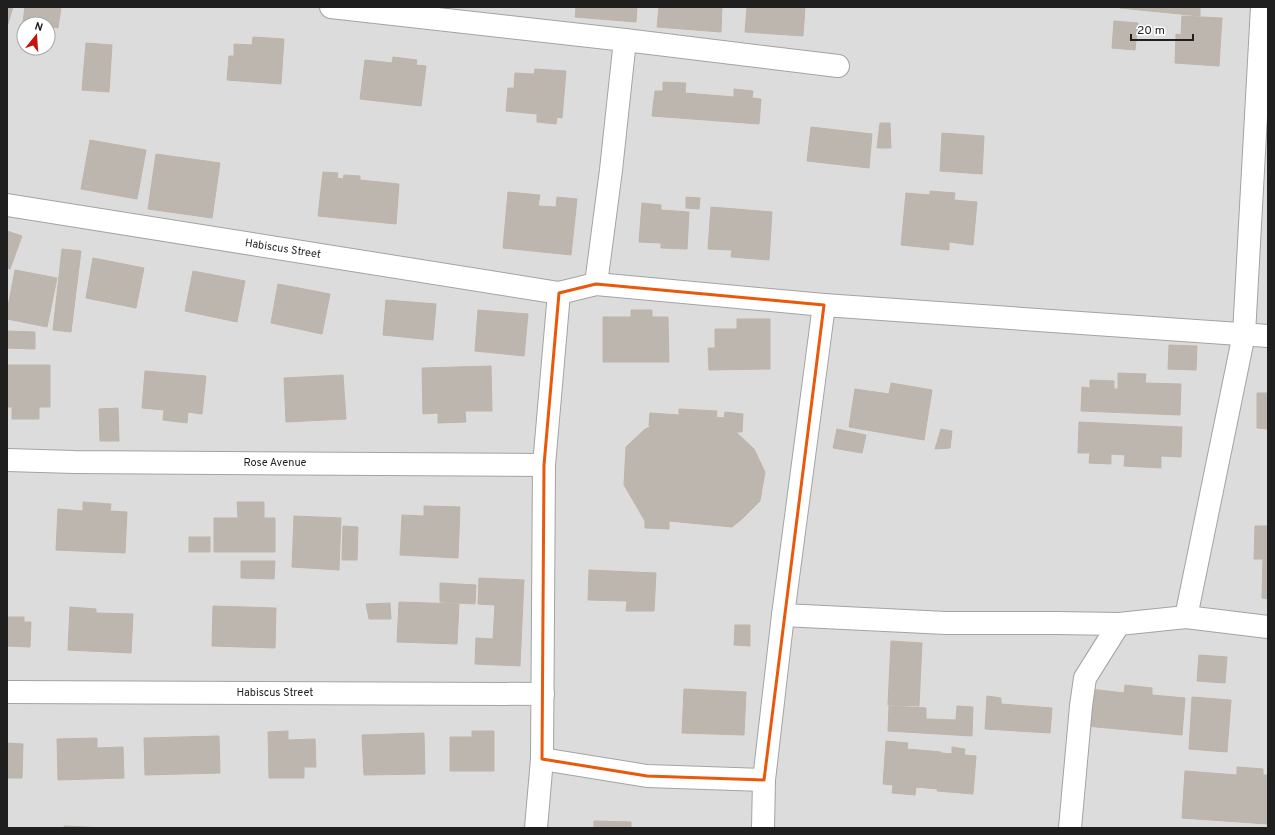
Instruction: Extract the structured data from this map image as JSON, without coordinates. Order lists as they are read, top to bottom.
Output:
{
  "streets": {
    "street": ["Habiscus Street", "Rose Avenue"]
  },
  "scale_bar": "20 m",
  "north": "top"
}
